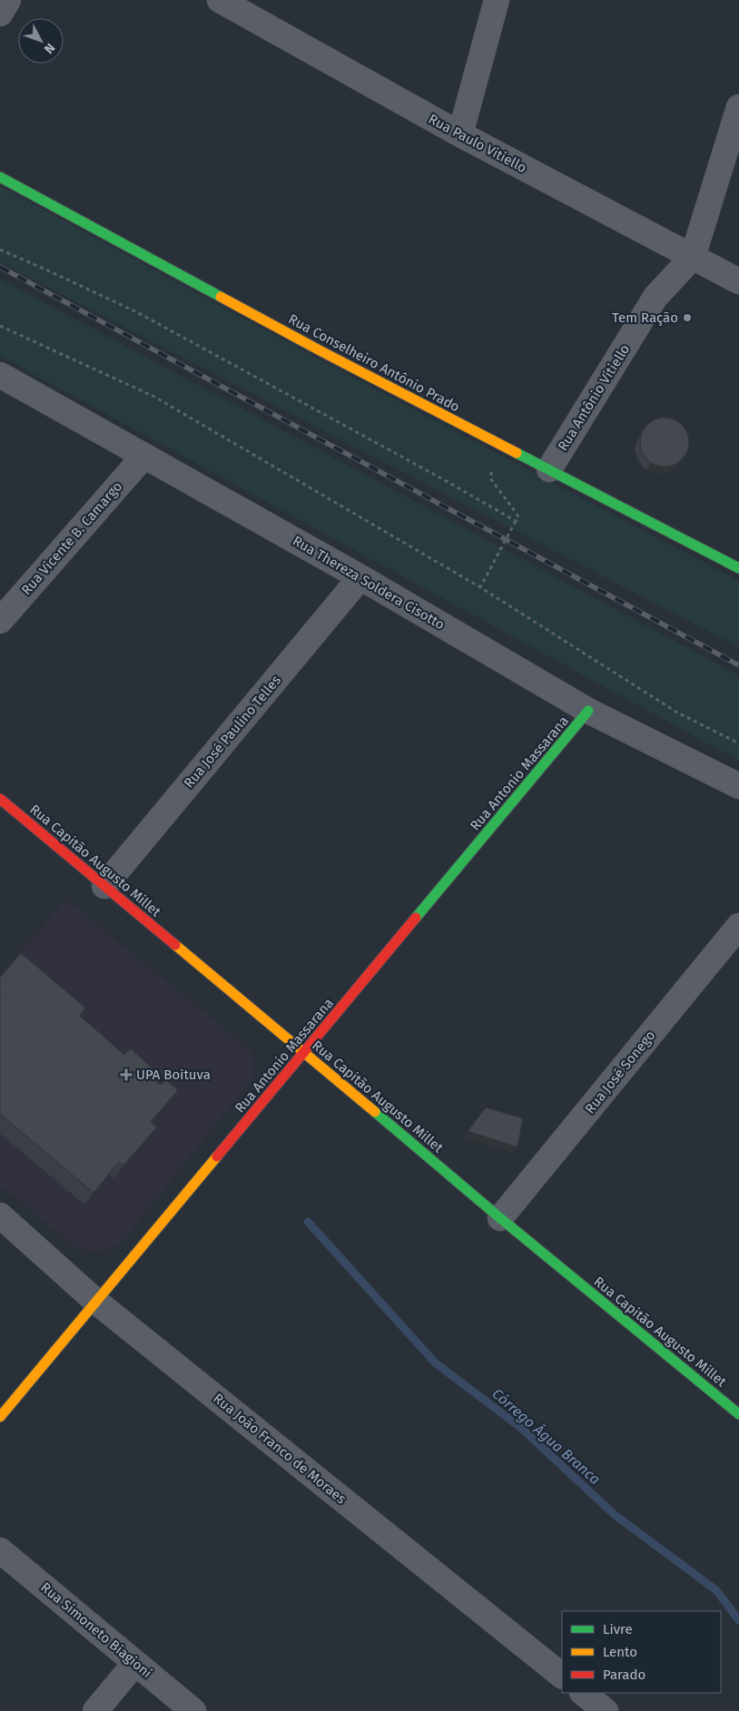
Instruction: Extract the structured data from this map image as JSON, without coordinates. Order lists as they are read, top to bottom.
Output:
{
  "streets": {
    "street": [
      "Rua Paulo Vitiello",
      "Rua Conselheiro Antônio Prado",
      "Rua Antônio Vitiello",
      "Rua Vicente B. Camargo",
      "Rua Thereza Soldera Cisotto",
      "Rua José Paulino Telles",
      "Rua Antonio Massarana",
      "Rua Capitão Augusto Millet",
      "Rua José Sonego",
      "Rua João Franco de Moraes",
      "Rua Simoneto Biagioni"
    ]
  },
  "crossings": [
    ["Rua Paulo Vitiello", "Rua Antônio Vitiello"],
    ["Rua Conselheiro Antônio Prado", "Rua Antônio Vitiello"],
    ["Rua Vicente B. Camargo", "Rua Thereza Soldera Cisotto"],
    ["Rua Thereza Soldera Cisotto", "Rua José Paulino Telles"],
    ["Rua Thereza Soldera Cisotto", "Rua Antonio Massarana"],
    ["Rua José Paulino Telles", "Rua Capitão Augusto Millet"],
    ["Rua Antonio Massarana", "Rua Capitão Augusto Millet"],
    ["Rua Antonio Massarana", "Rua João Franco de Moraes"],
    ["Rua Capitão Augusto Millet", "Rua José Sonego"]
  ],
  "water": ["Córrego Água Branca"],
  "places": {
    "other": ["Tem Ração"],
    "health": ["UPA Boituva"]
  },
  "legend": ["Livre", "Lento", "Parado"],
  "north": "bottom right"
}
